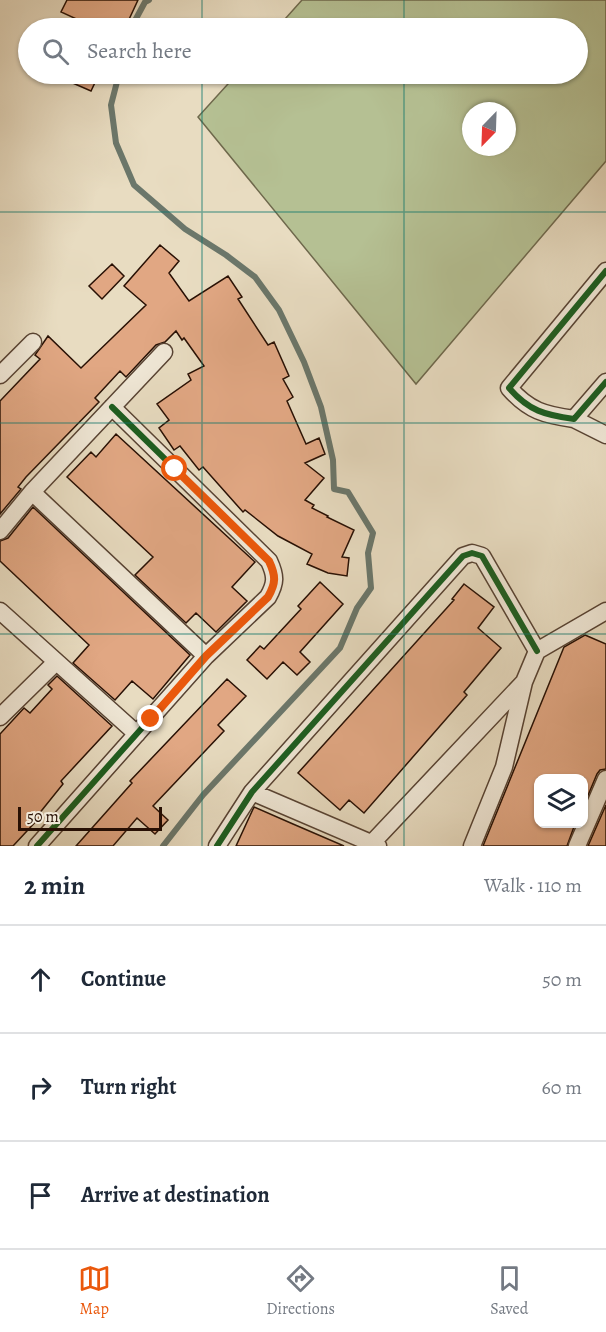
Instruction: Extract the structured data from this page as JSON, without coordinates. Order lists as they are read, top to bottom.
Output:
{
  "scale_bar": "50 m",
  "north": "bottom left",
  "page": {
    "search": "Search here",
    "scale": "50 m",
    "heading": ["2 min", "Walk · 110 m"],
    "list": [
      ["Continue", "50 m"],
      ["Turn right", "60 m"],
      "Arrive at destination"
    ],
    "nav": ["Map", "Directions", "Saved"]
  }
}
